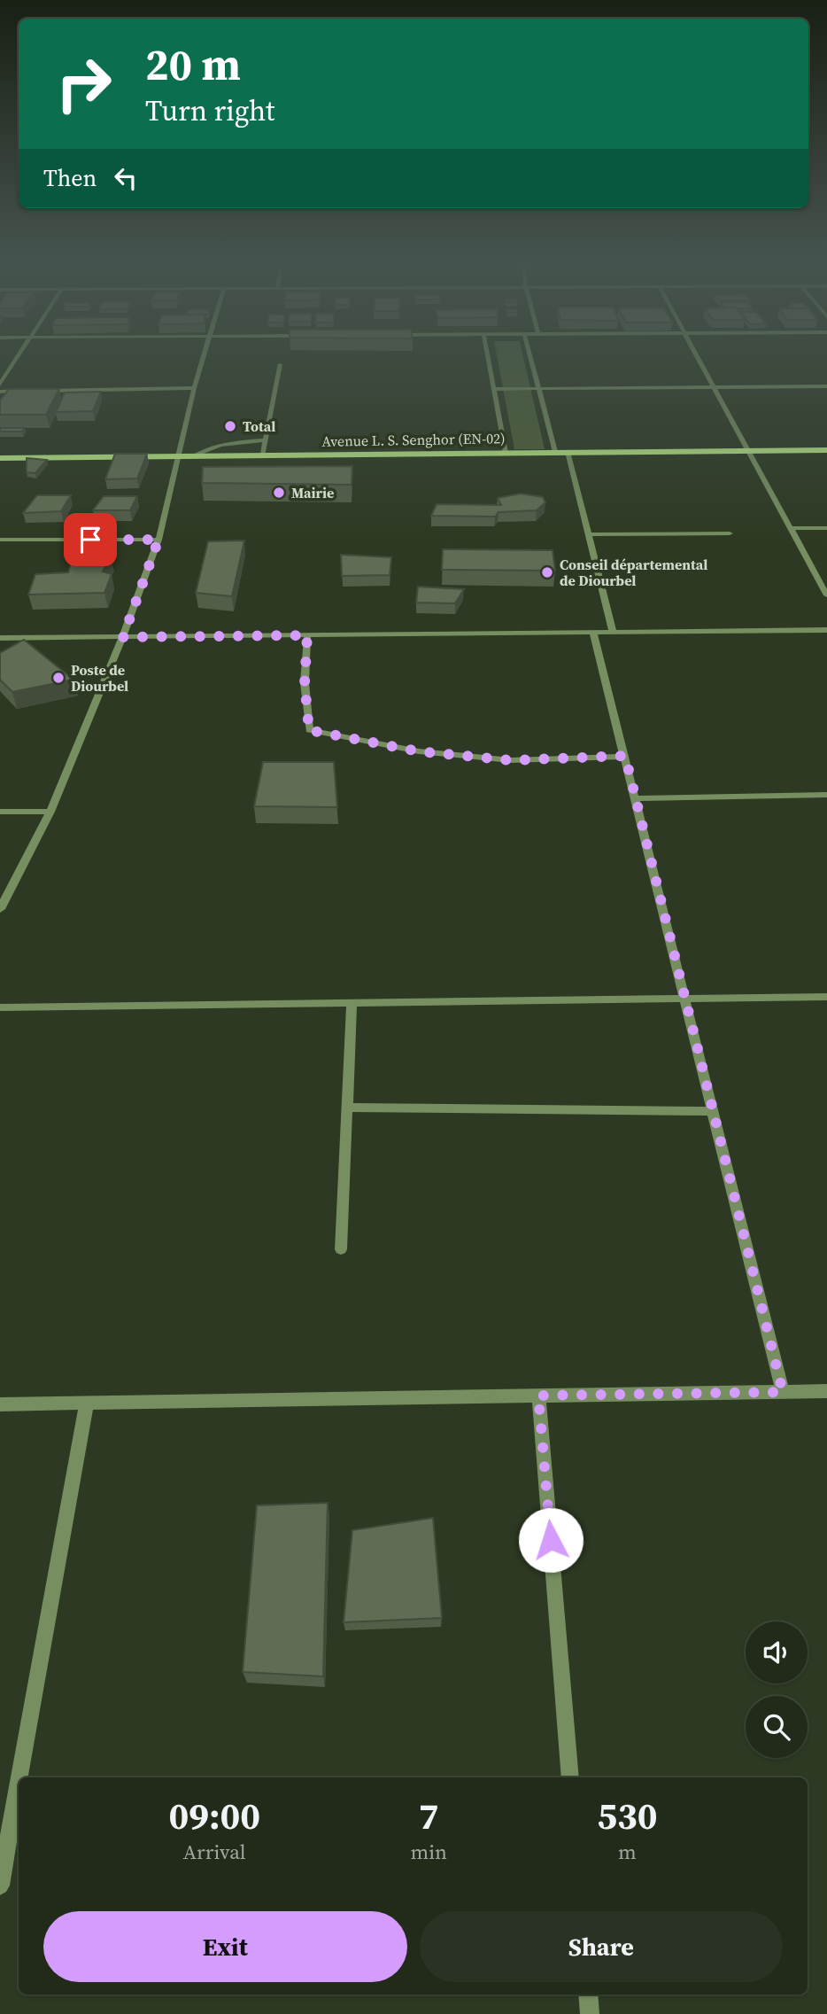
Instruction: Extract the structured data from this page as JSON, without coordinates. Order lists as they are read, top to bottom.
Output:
{
  "streets": {
    "main road": ["Avenue L. S. Senghor (EN-02)"]
  },
  "places": [
    "Total",
    "Mairie",
    "Conseil départemental de Diourbel",
    "Poste de Diourbel"
  ],
  "page": {
    "turn": ["20 m", "Turn right"],
    "then": "Then",
    "eta": [
      "09:00",
      "Arrival",
      "7",
      "min",
      "530",
      "m"
    ],
    "buttons": ["Exit", "Share"]
  }
}
